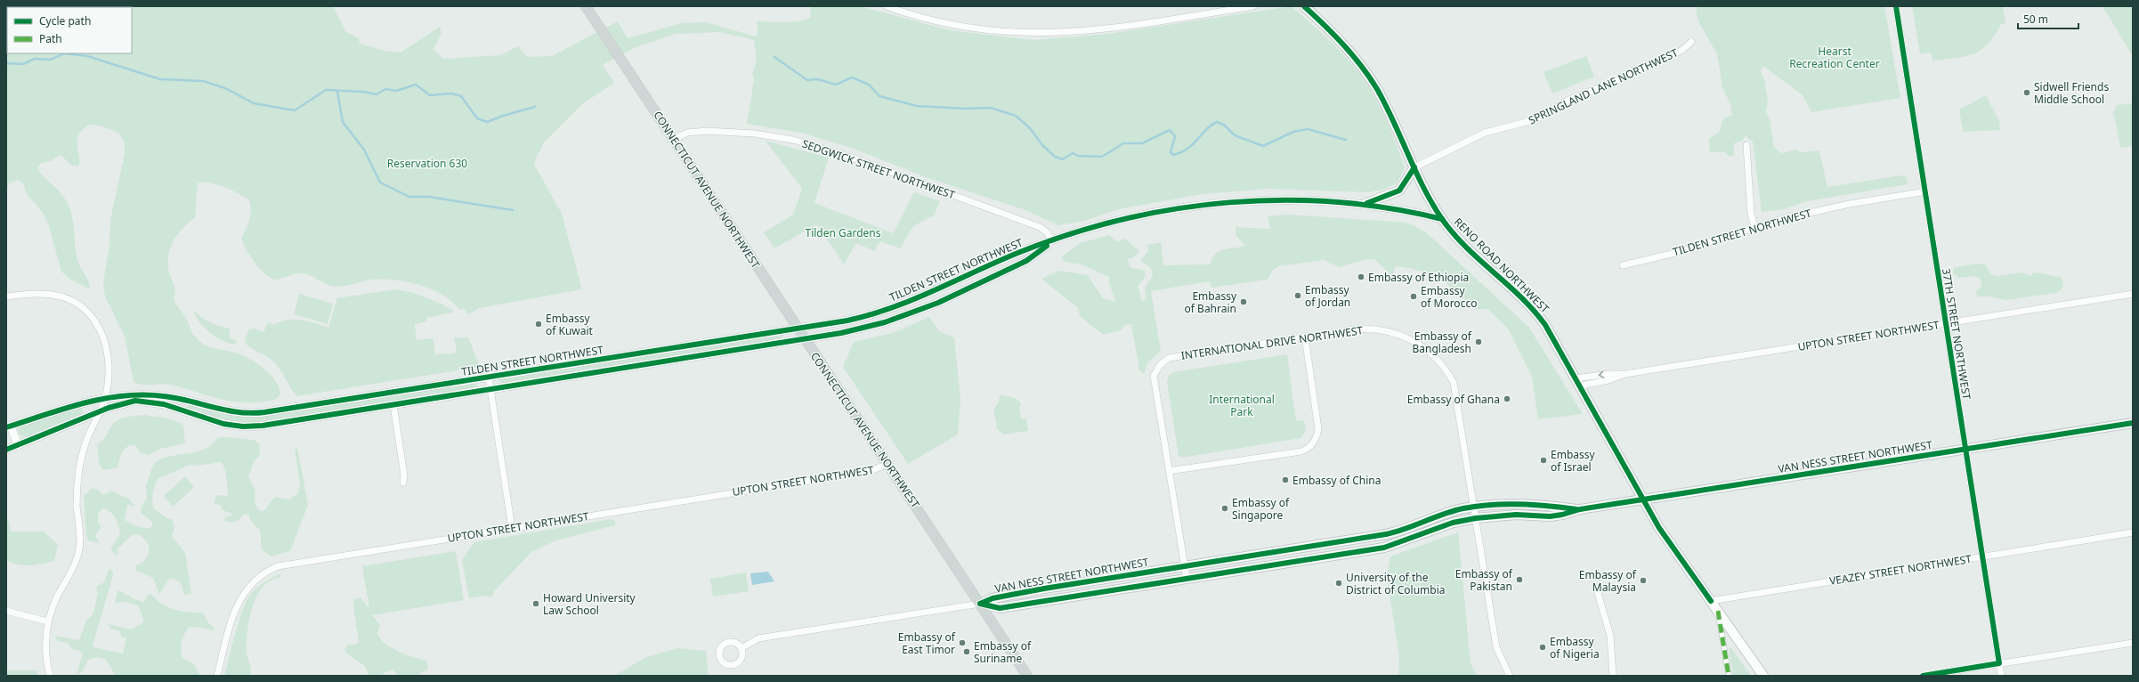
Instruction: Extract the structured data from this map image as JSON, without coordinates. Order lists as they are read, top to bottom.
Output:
{
  "streets": {
    "main road": ["CONNECTICUT AVENUE NORTHWEST", "RENO ROAD NORTHWEST", "VAN NESS STREET NORTHWEST"],
    "street": [
      "SPRINGLAND LANE NORTHWEST",
      "SEDGWICK STREET NORTHWEST",
      "TILDEN STREET NORTHWEST",
      "37TH STREET NORTHWEST",
      "UPTON STREET NORTHWEST",
      "INTERNATIONAL DRIVE NORTHWEST",
      "VEAZEY STREET NORTHWEST"
    ]
  },
  "crossings": [
    ["SPRINGLAND LANE NORTHWEST", "RENO ROAD NORTHWEST"],
    ["SEDGWICK STREET NORTHWEST", "CONNECTICUT AVENUE NORTHWEST"],
    ["SEDGWICK STREET NORTHWEST", "TILDEN STREET NORTHWEST"],
    ["CONNECTICUT AVENUE NORTHWEST", "TILDEN STREET NORTHWEST"],
    ["CONNECTICUT AVENUE NORTHWEST", "UPTON STREET NORTHWEST"],
    ["CONNECTICUT AVENUE NORTHWEST", "VAN NESS STREET NORTHWEST"],
    ["TILDEN STREET NORTHWEST", "RENO ROAD NORTHWEST"],
    ["TILDEN STREET NORTHWEST", "37TH STREET NORTHWEST"],
    ["RENO ROAD NORTHWEST", "UPTON STREET NORTHWEST"],
    ["RENO ROAD NORTHWEST", "VAN NESS STREET NORTHWEST"],
    ["RENO ROAD NORTHWEST", "VEAZEY STREET NORTHWEST"],
    ["37TH STREET NORTHWEST", "UPTON STREET NORTHWEST"],
    ["37TH STREET NORTHWEST", "VAN NESS STREET NORTHWEST"],
    ["37TH STREET NORTHWEST", "VEAZEY STREET NORTHWEST"],
    ["INTERNATIONAL DRIVE NORTHWEST", "VAN NESS STREET NORTHWEST"]
  ],
  "parks": [
    "Hearst Recreation Center",
    "Reservation 630",
    "Tilden Gardens",
    "International Park"
  ],
  "places": [
    "Sidwell Friends Middle School",
    "Embassy of Ethiopia",
    "Embassy of Jordan",
    "Embassy of Morocco",
    "Embassy of Bahrain",
    "Embassy of Kuwait",
    "Embassy of Bangladesh",
    "Embassy of Ghana",
    "Embassy of Israel",
    "Embassy of China",
    "Embassy of Singapore",
    "Embassy of Pakistan",
    "Embassy of Malaysia",
    "University of the District of Columbia",
    "Howard University Law School",
    "Embassy of East Timor",
    "Embassy of Nigeria",
    "Embassy of Suriname"
  ],
  "legend": ["Cycle path", "Path"],
  "scale_bar": "50 m"
}
